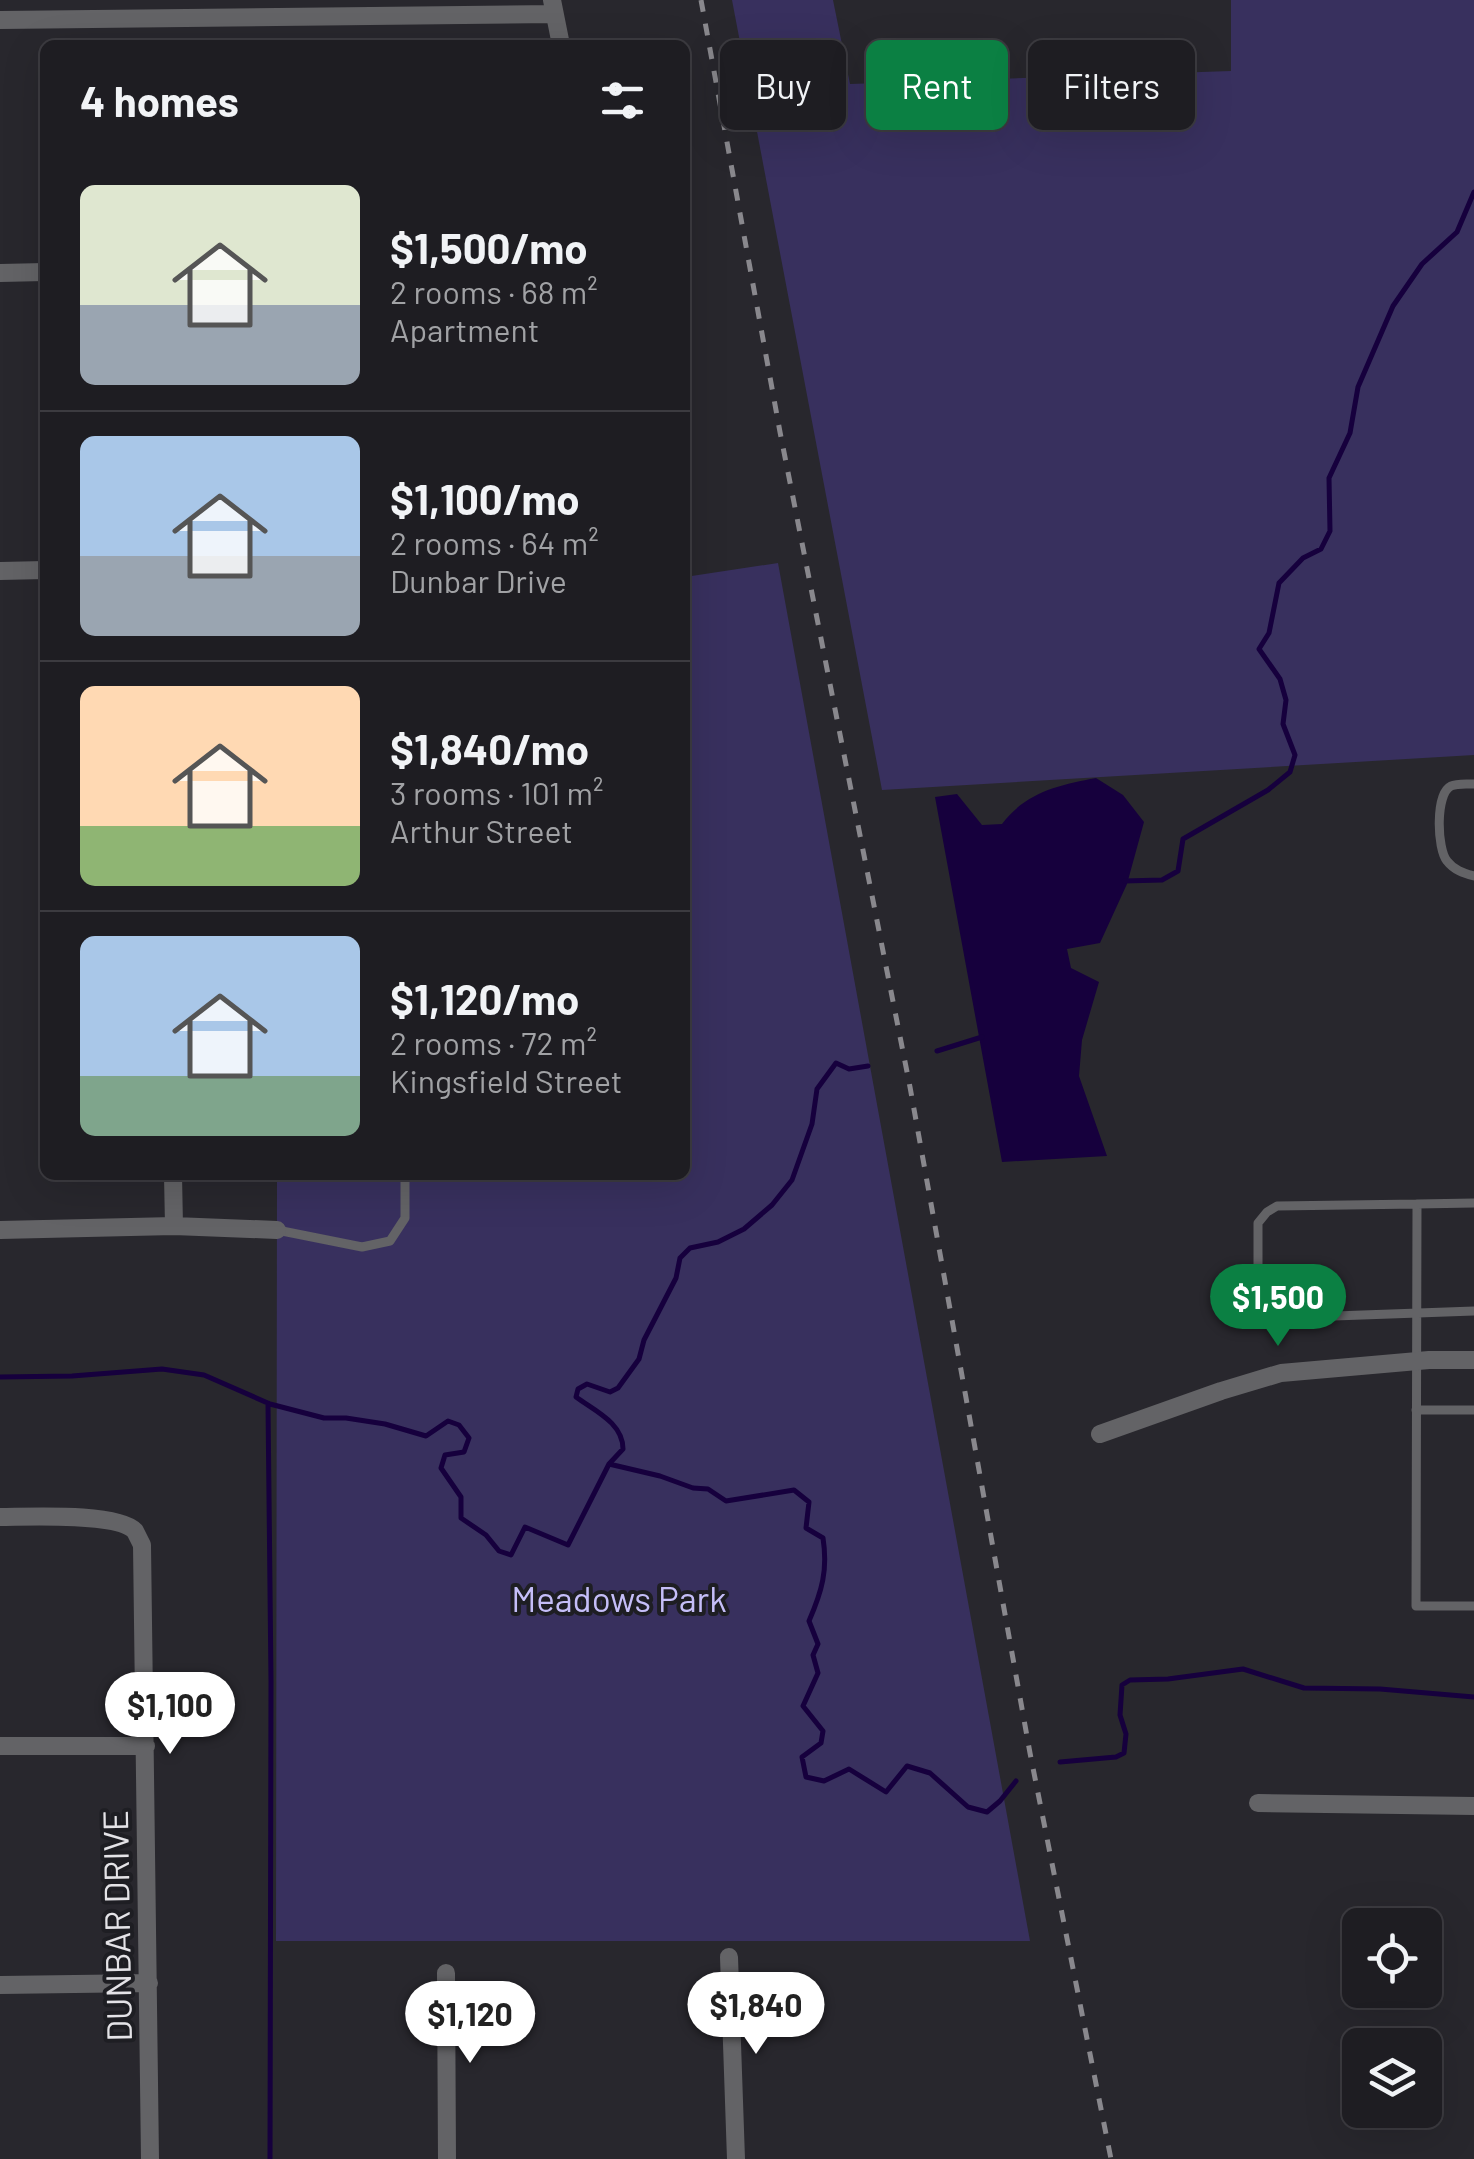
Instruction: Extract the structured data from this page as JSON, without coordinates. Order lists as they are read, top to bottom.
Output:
{
  "streets": {
    "street": ["DUNBAR DRIVE"]
  },
  "parks": ["Meadows Park"],
  "page": {
    "chip": ["Buy", "Rent", "Filters"],
    "heading": "4 homes",
    "list": [
      {
        "name": "$1,500/mo",
        "note": "2 rooms · 68 m² · Apartment"
      },
      {
        "name": "$1,100/mo",
        "note": "2 rooms · 64 m² · Dunbar Drive"
      },
      {
        "name": "$1,840/mo",
        "note": "3 rooms · 101 m² · Arthur Street"
      },
      {
        "name": "$1,120/mo",
        "note": "2 rooms · 72 m² · Kingsfield Street"
      }
    ],
    "price": [
      "$1,500",
      "$1,100",
      "$1,840",
      "$1,120"
    ]
  }
}
